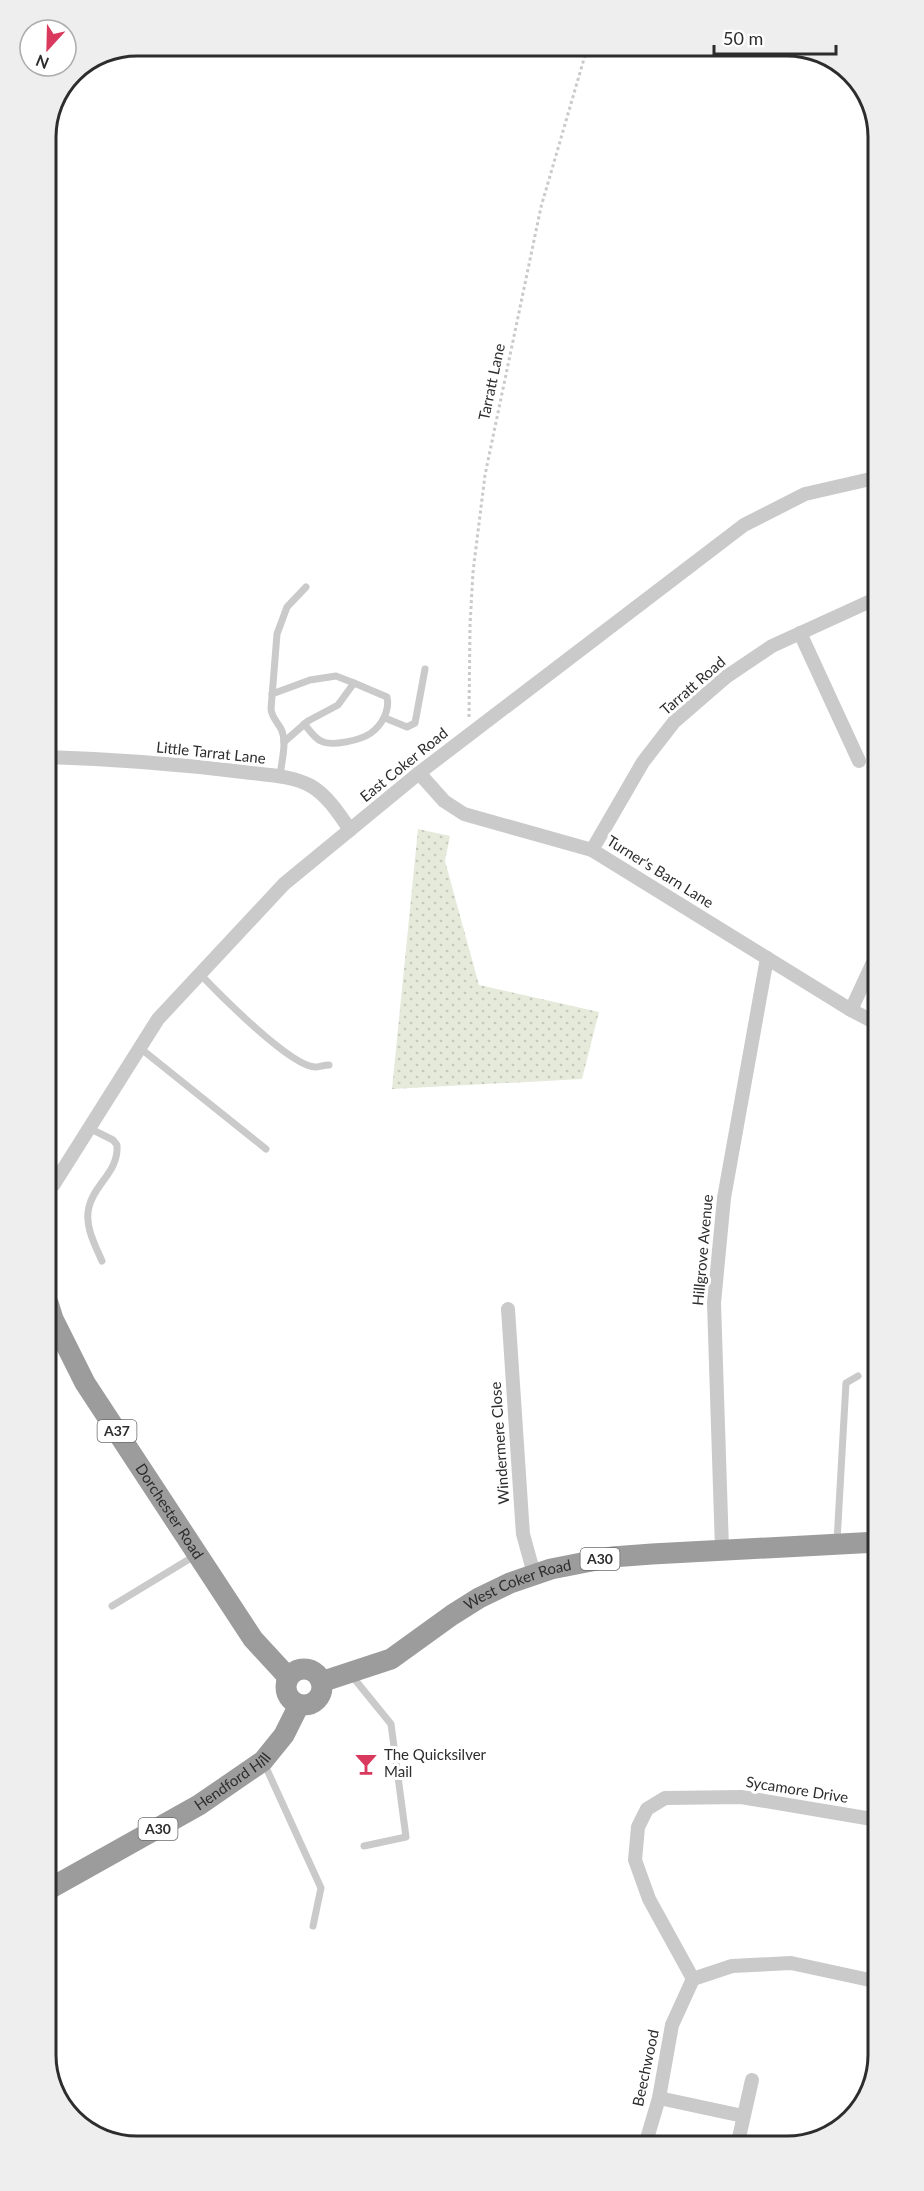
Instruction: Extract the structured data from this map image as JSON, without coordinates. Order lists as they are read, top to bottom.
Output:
{
  "streets": {
    "highway": [
      "A37",
      "Dorchester Road",
      "A30",
      "West Coker Road",
      "Hendford Hill"
    ],
    "street": [
      "Tarratt Road",
      "Little Tarrat Lane",
      "East Coker Road",
      "Turner's Barn Lane",
      "Hillgrove Avenue",
      "Windermere Close",
      "Sycamore Drive",
      "Beechwood"
    ],
    "path": ["Tarratt Lane"]
  },
  "crossings": [
    ["Tarratt Lane", "East Coker Road"],
    ["Tarratt Road", "Turner's Barn Lane"],
    ["Little Tarrat Lane", "East Coker Road"],
    ["East Coker Road", "Turner's Barn Lane"],
    ["Turner's Barn Lane", "Hillgrove Avenue"],
    ["Hillgrove Avenue", "West Coker Road"],
    ["Windermere Close", "West Coker Road"],
    ["Dorchester Road", "West Coker Road"],
    ["Dorchester Road", "Hendford Hill"],
    ["West Coker Road", "Hendford Hill"],
    ["Sycamore Drive", "Beechwood"]
  ],
  "places": {
    "bar": ["The Quicksilver Mail"]
  },
  "scale_bar": "50 m",
  "north": "bottom"
}
